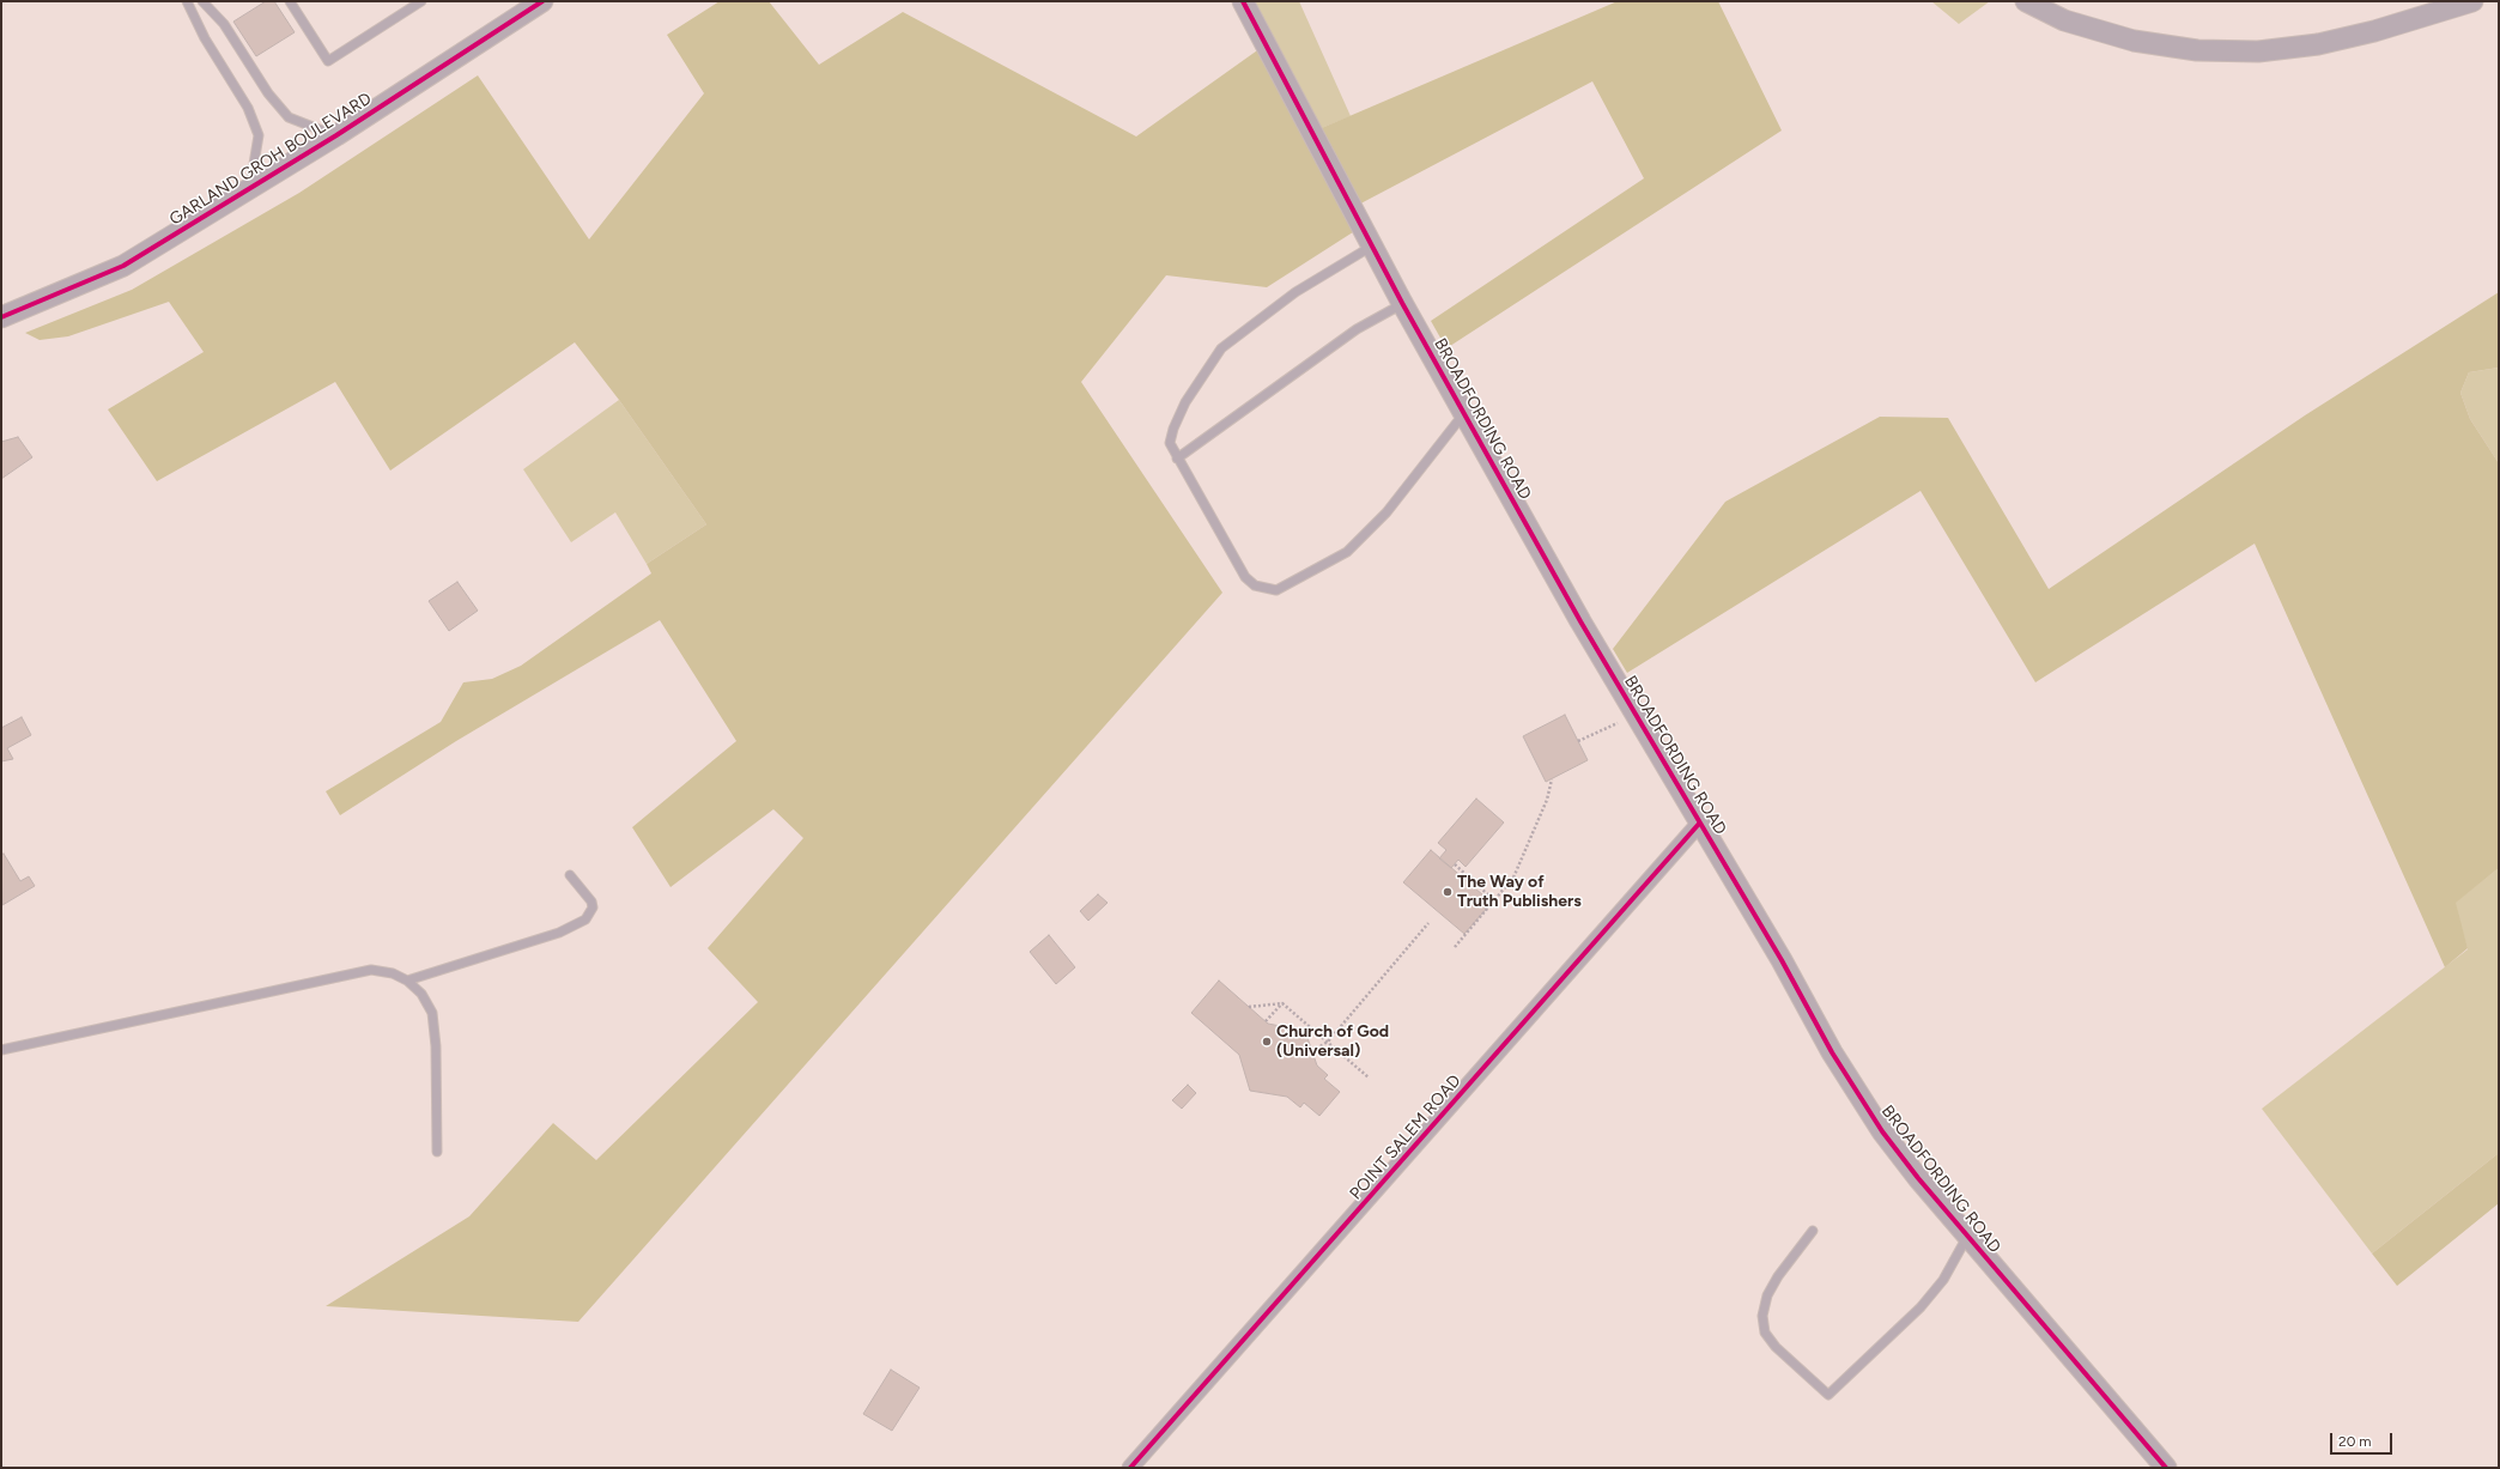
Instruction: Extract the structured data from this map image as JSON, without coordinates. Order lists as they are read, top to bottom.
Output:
{
  "streets": {
    "street": ["GARLAND GROH BOULEVARD", "BROADFORDING ROAD", "POINT SALEM ROAD"]
  },
  "crossings": [
    ["BROADFORDING ROAD", "POINT SALEM ROAD"]
  ],
  "places": ["The Way of Truth Publishers", "Church of God (Universal)"],
  "scale_bar": "20 m"
}
